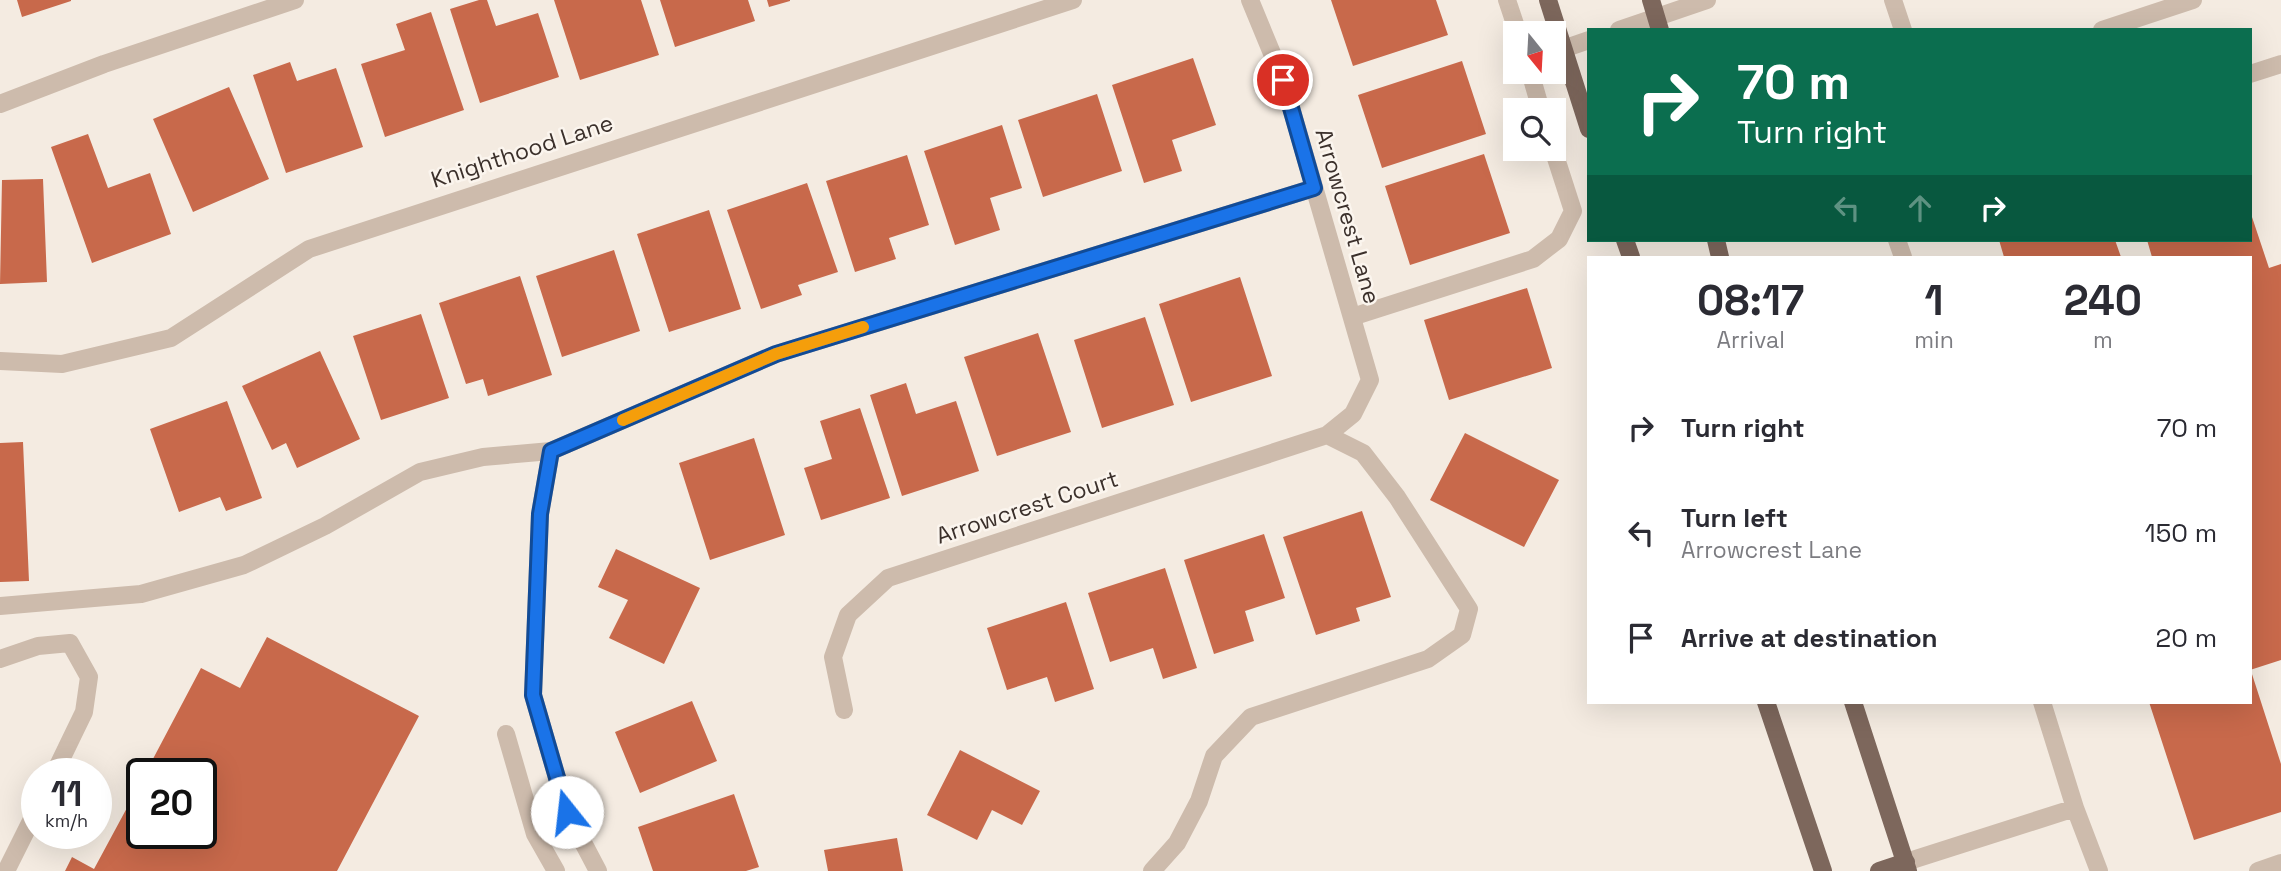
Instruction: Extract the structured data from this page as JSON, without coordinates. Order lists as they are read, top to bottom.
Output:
{
  "streets": {
    "street": ["Knighthood Lane", "Arrowcrest Lane", "Arrowcrest Court"]
  },
  "crossings": [
    ["Arrowcrest Lane", "Arrowcrest Court"]
  ],
  "north": "bottom",
  "page": {
    "turn": ["70 m", "Turn right"],
    "eta": [
      "08:17",
      "Arrival",
      "1",
      "min",
      "240",
      "m"
    ],
    "list": [
      {
        "name": "Turn right",
        "value": "70 m"
      },
      {
        "name": "Turn left",
        "note": "Arrowcrest Lane",
        "value": "150 m"
      },
      {
        "name": "Arrive at destination",
        "value": "20 m"
      }
    ],
    "speed": "11 km/h",
    "limit": "20"
  }
}
